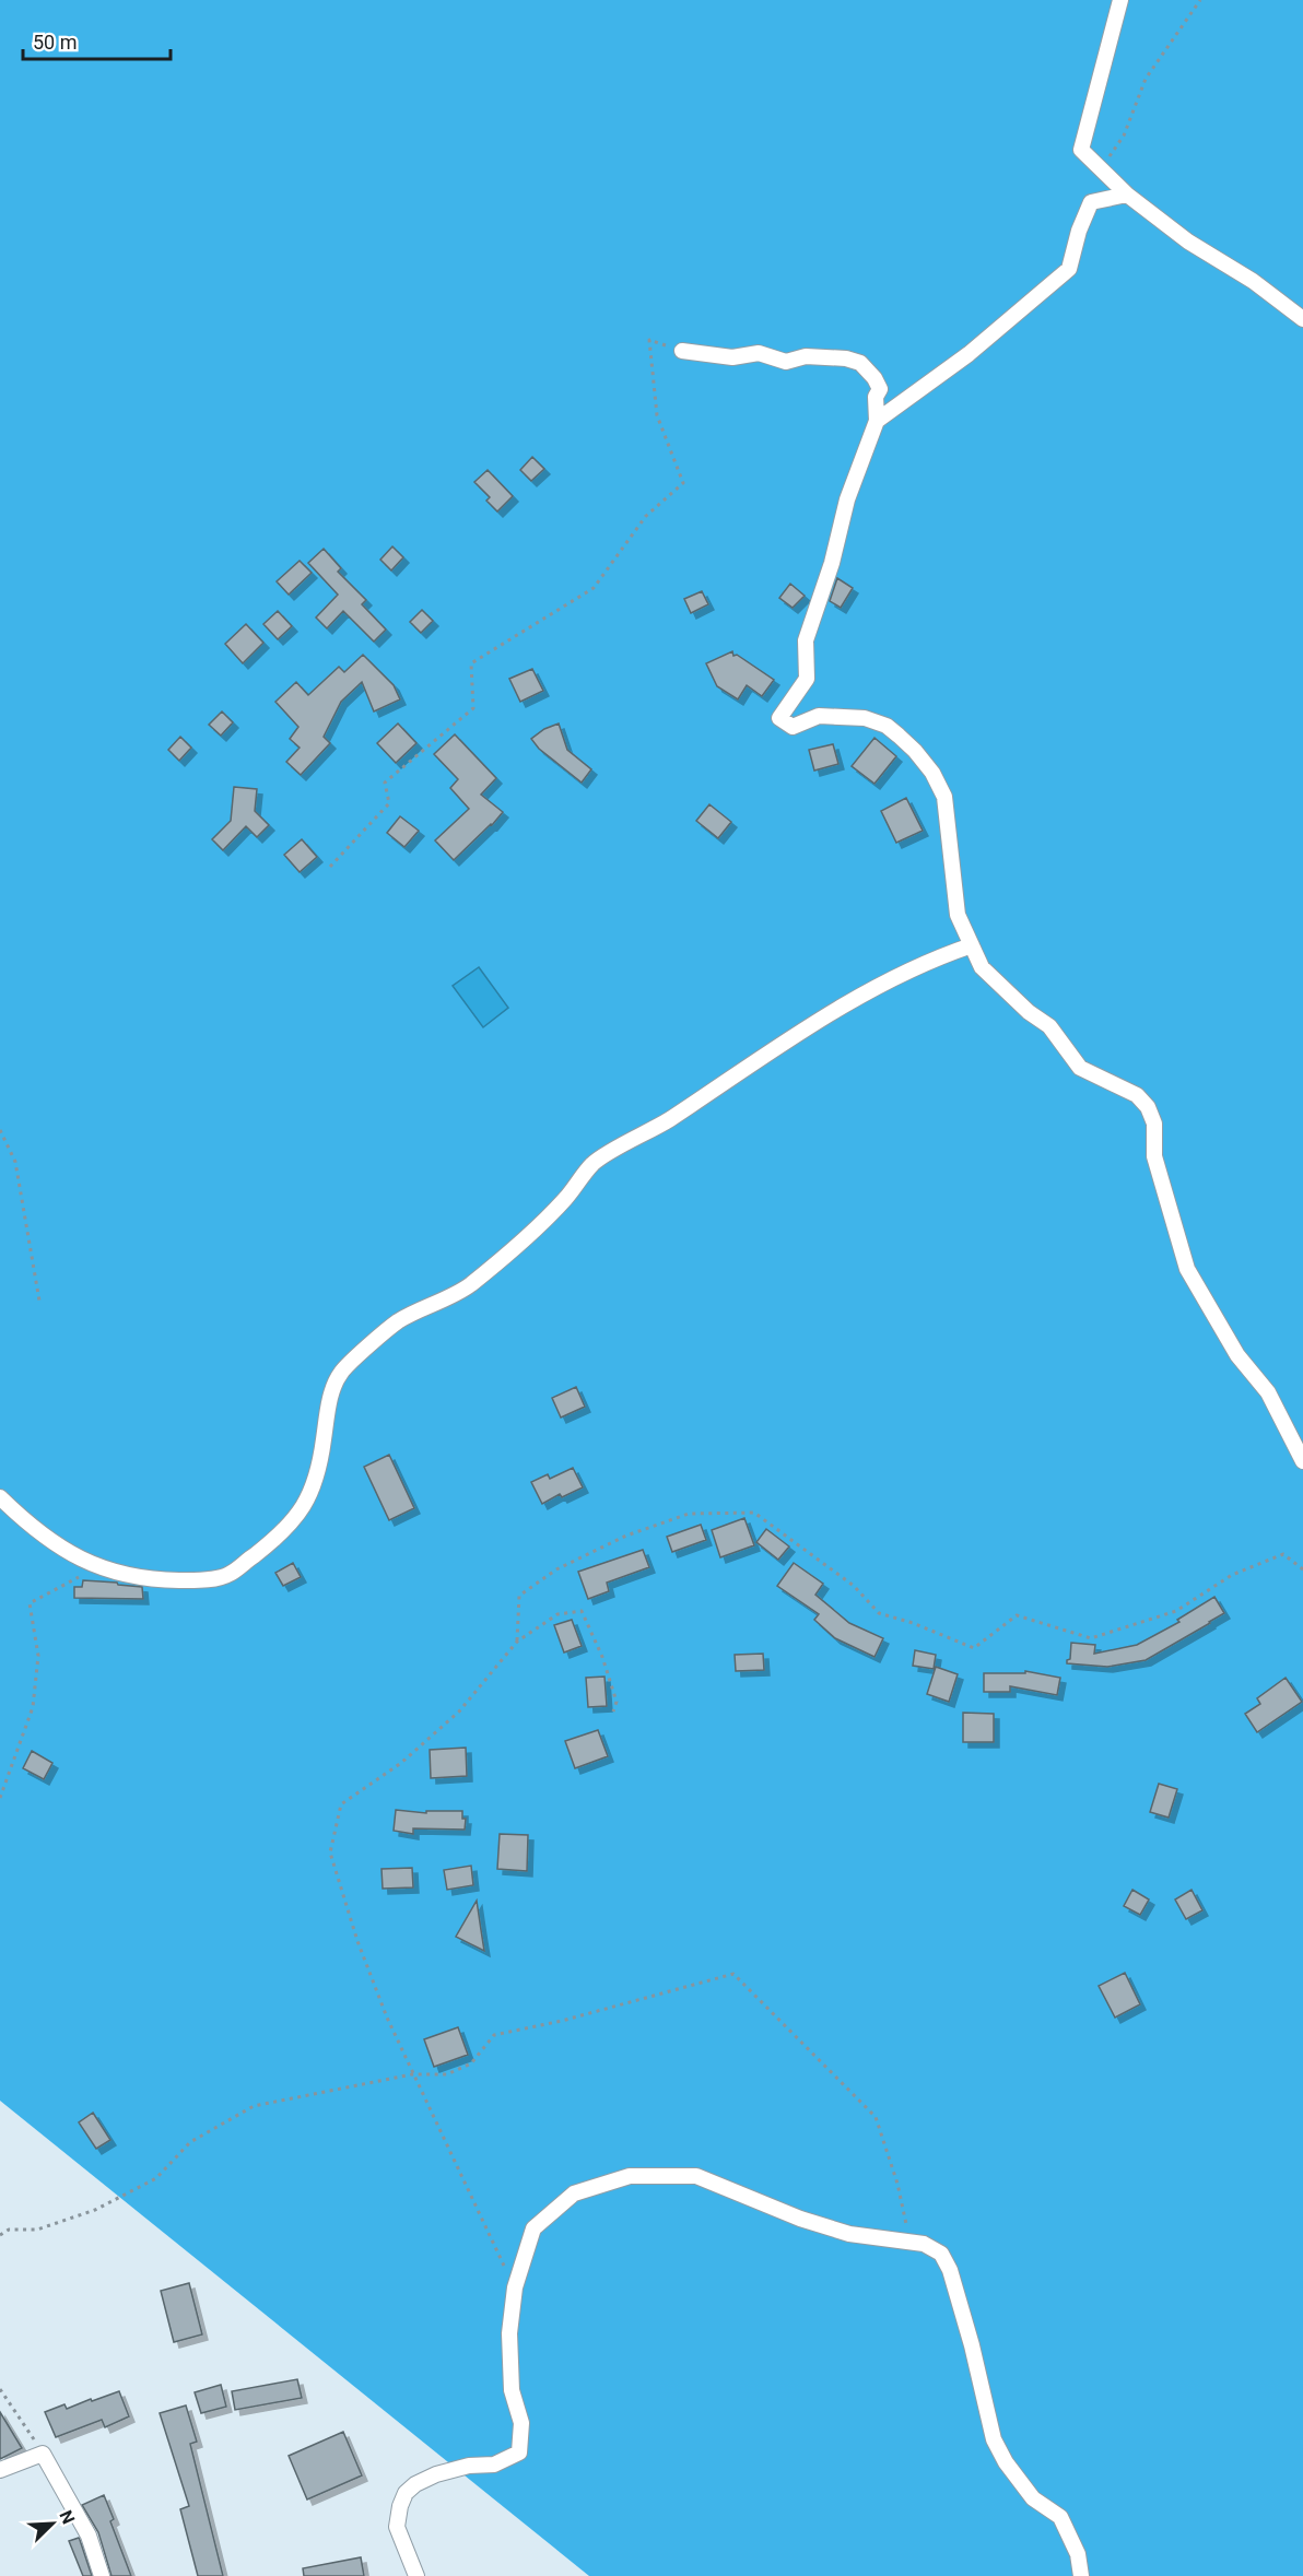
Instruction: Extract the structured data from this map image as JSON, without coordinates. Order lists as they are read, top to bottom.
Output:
{
  "scale_bar": "50 m",
  "north": "top right"
}
